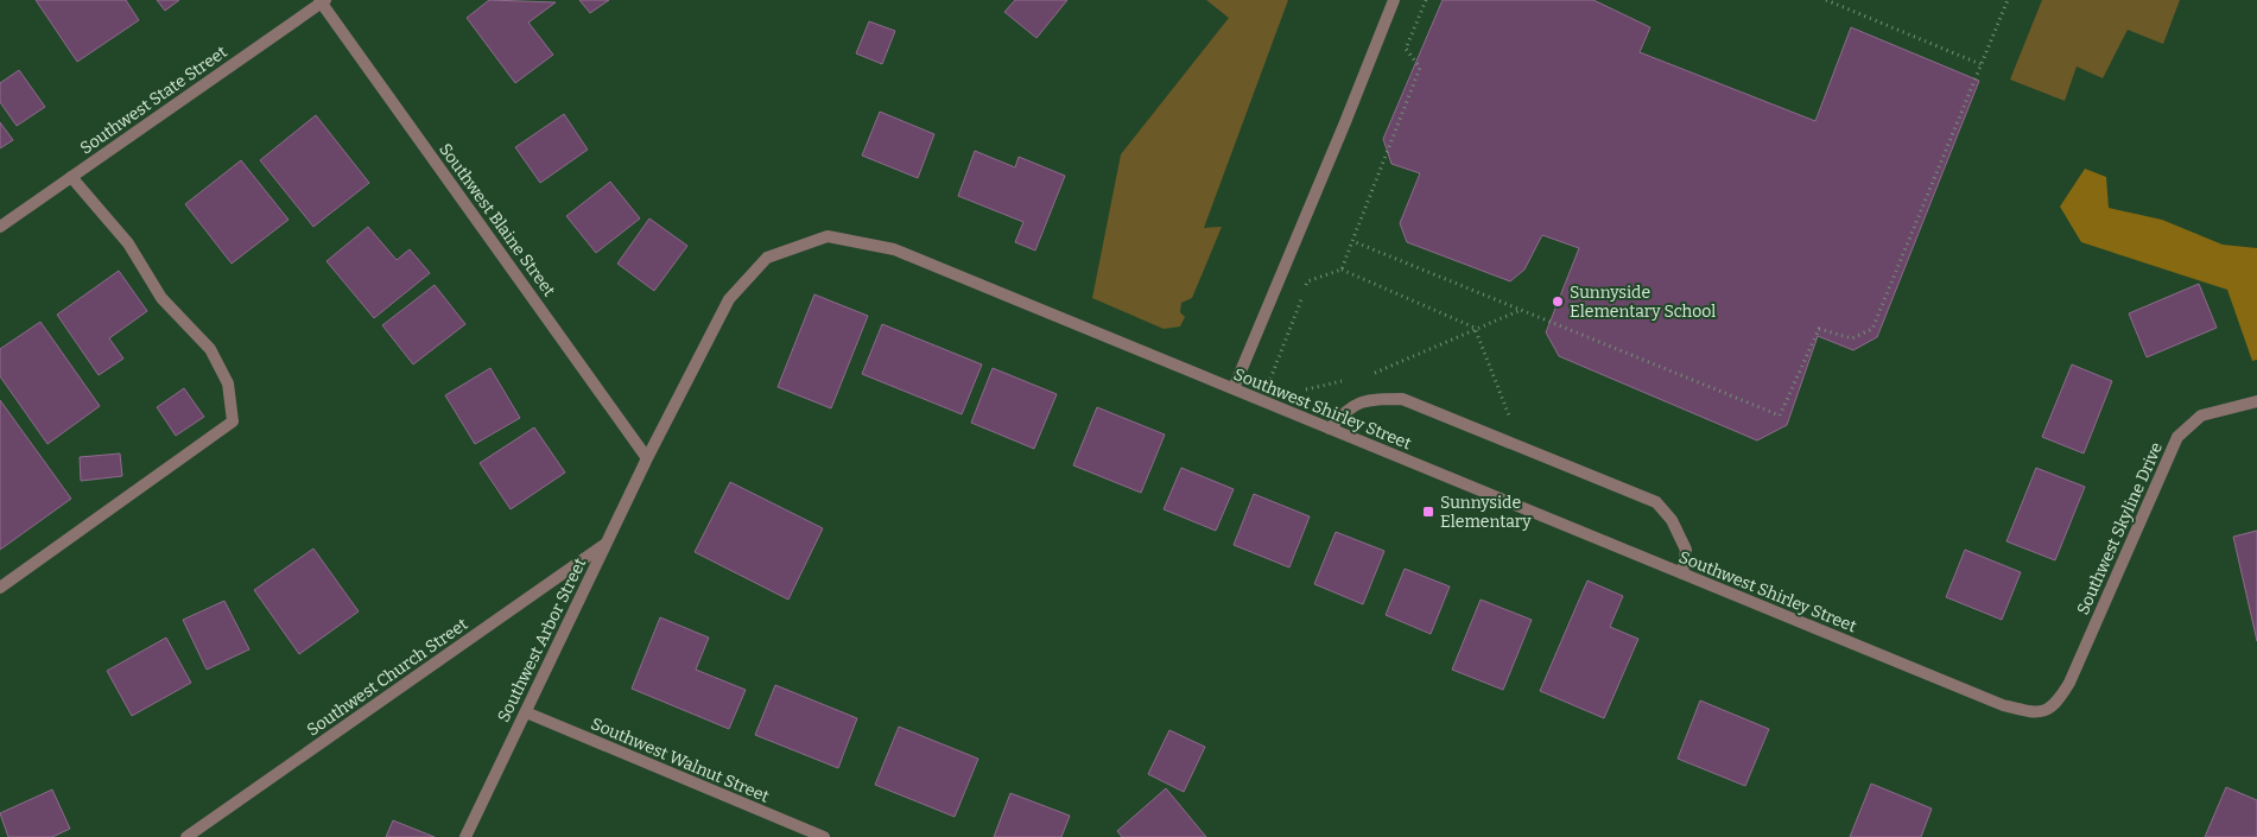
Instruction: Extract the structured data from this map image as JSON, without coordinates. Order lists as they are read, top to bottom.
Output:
{
  "streets": {
    "street": [
      "Southwest State Street",
      "Southwest Blaine Street",
      "Southwest Shirley Street",
      "Southwest Skyline Drive",
      "Southwest Arbor Street",
      "Southwest Church Street",
      "Southwest Walnut Street"
    ]
  },
  "crossings": [
    ["Southwest State Street", "Southwest Blaine Street"],
    ["Southwest Blaine Street", "Southwest Shirley Street"],
    ["Southwest Blaine Street", "Southwest Arbor Street"],
    ["Southwest Shirley Street", "Southwest Skyline Drive"],
    ["Southwest Shirley Street", "Southwest Arbor Street"],
    ["Southwest Arbor Street", "Southwest Church Street"],
    ["Southwest Arbor Street", "Southwest Walnut Street"]
  ],
  "places": {
    "other": ["Sunnyside Elementary School"],
    "transit": ["Sunnyside Elementary"]
  }
}
